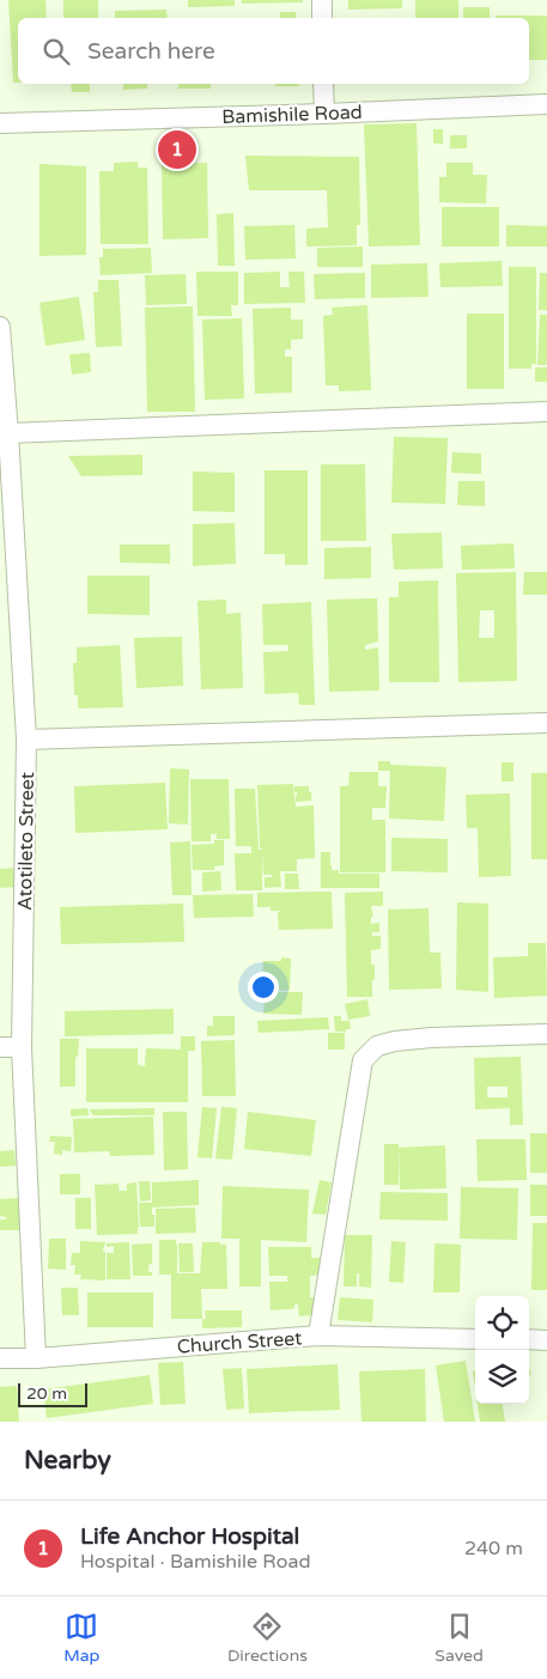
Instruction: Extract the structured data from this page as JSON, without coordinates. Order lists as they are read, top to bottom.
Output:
{
  "streets": {
    "street": ["Bamishile Road", "Atotileto Street", "Church Street"]
  },
  "crossings": [
    ["Atotileto Street", "Church Street"]
  ],
  "scale_bar": "20 m",
  "page": {
    "search": "Search here",
    "pins": "1",
    "scale": "20 m",
    "heading": "Nearby",
    "list": [
      {
        "mark": "1",
        "name": "Life Anchor Hospital",
        "note": "Hospital · Bamishile Road",
        "value": "240 m"
      }
    ],
    "nav": ["Map", "Directions", "Saved"]
  }
}
